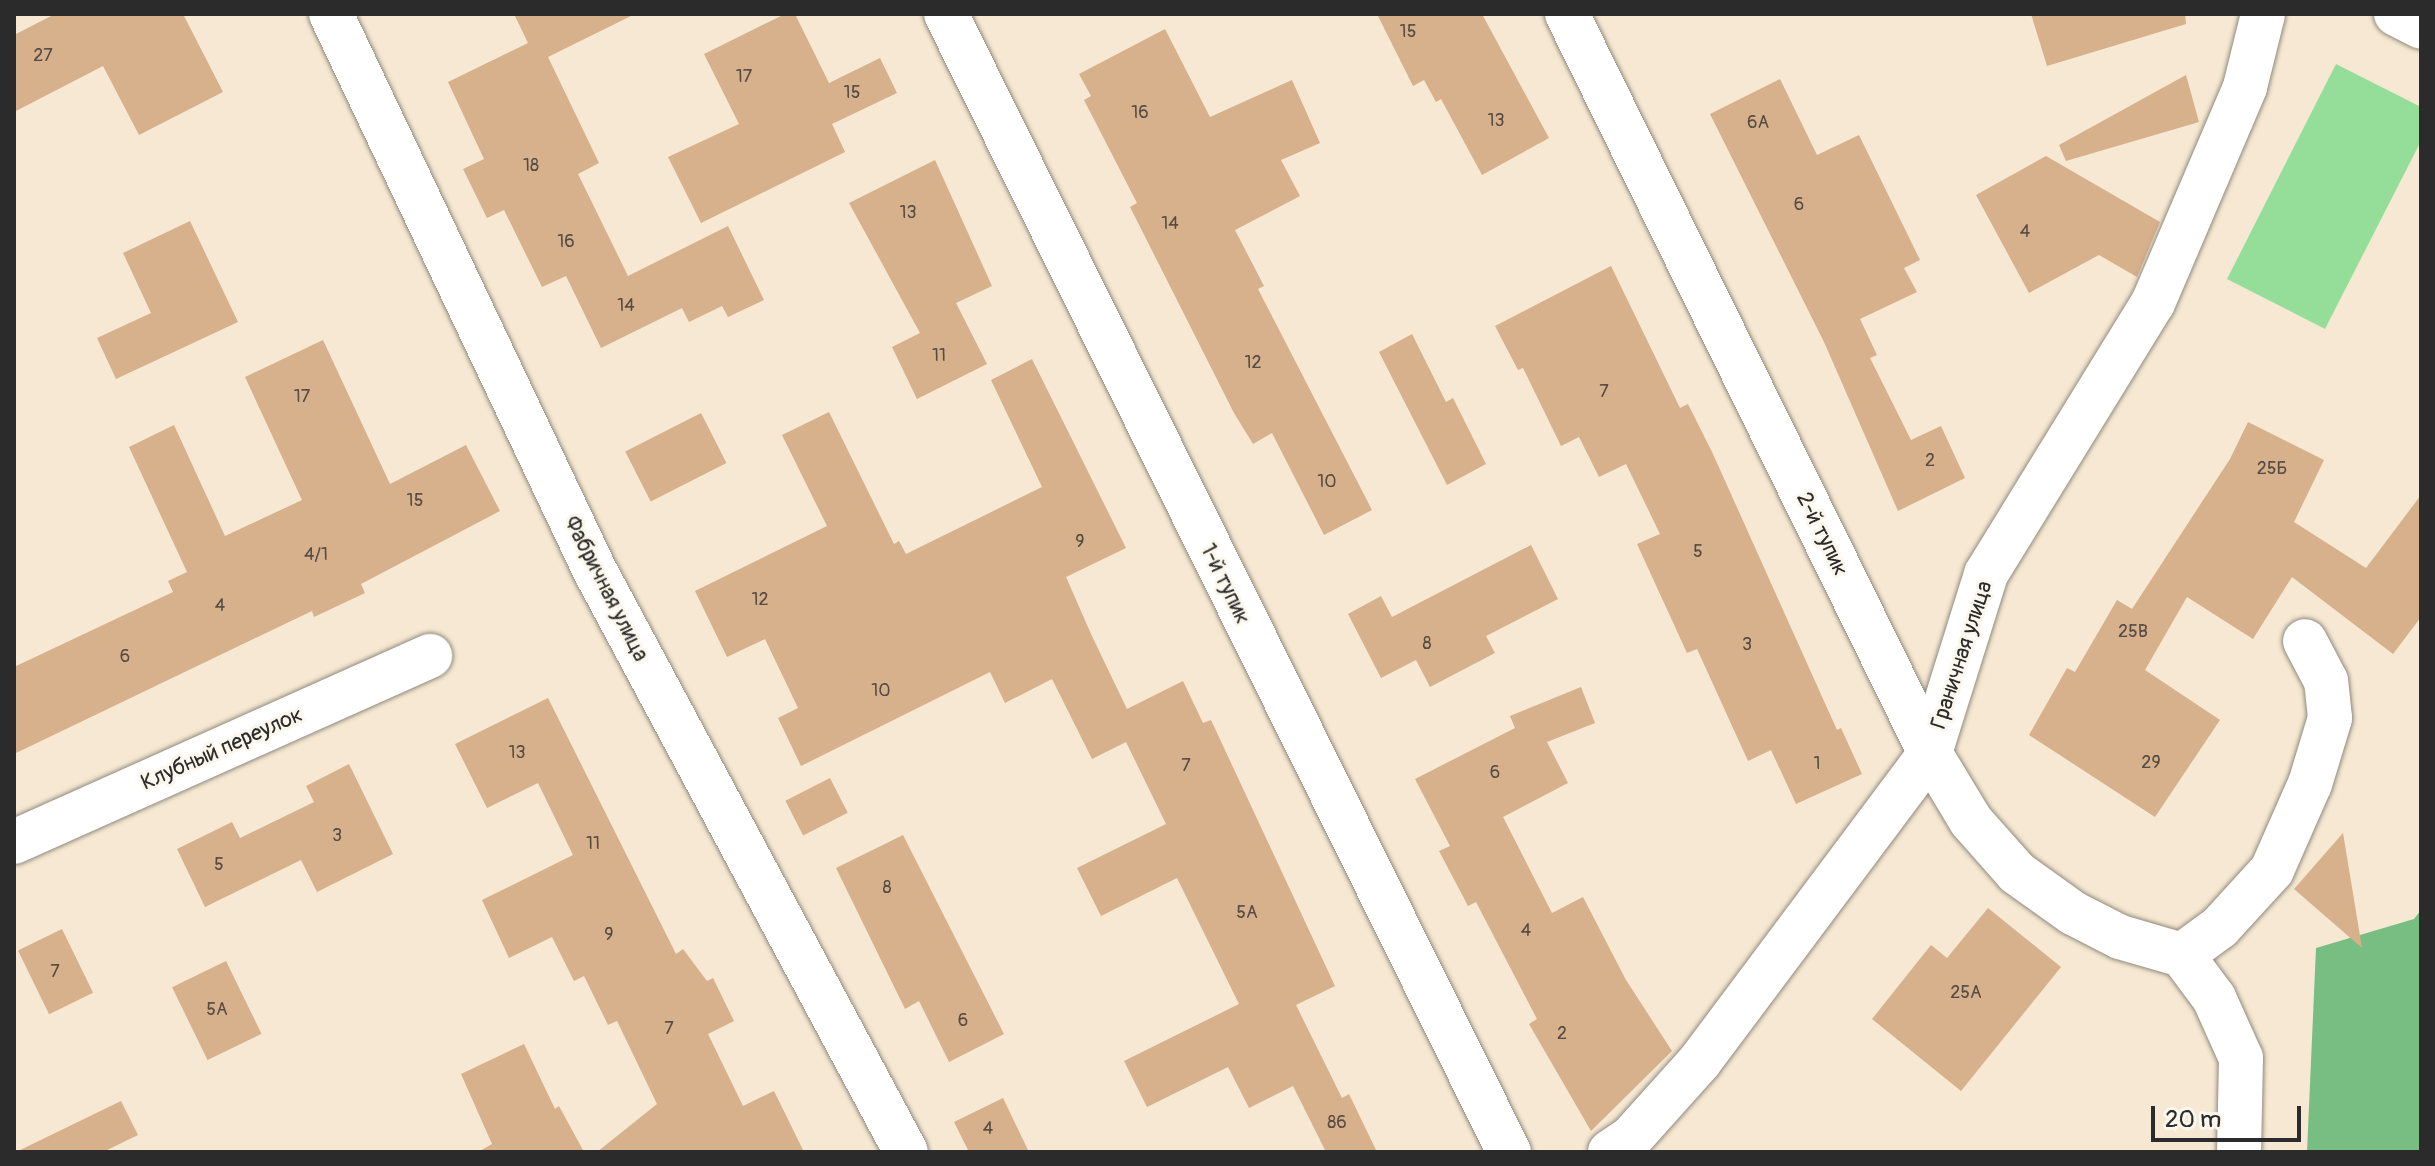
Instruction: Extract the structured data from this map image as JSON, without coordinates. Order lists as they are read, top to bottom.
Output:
{
  "streets": {
    "street": [
      "2-й тупик",
      "1-й тупик",
      "Фабричная улица",
      "Граничная улица",
      "Клубный переулок"
    ]
  },
  "crossings": [
    ["2-й тупик", "Граничная улица"]
  ],
  "house_numbers": [
    "15",
    "27",
    "17",
    "15",
    "16",
    "13",
    "6А",
    "18",
    "6",
    "13",
    "14",
    "4",
    "16",
    "14",
    "11",
    "12",
    "7",
    "17",
    "2",
    "25Б",
    "10",
    "15",
    "9",
    "5",
    "4/1",
    "12",
    "4",
    "25В",
    "8",
    "3",
    "6",
    "10",
    "13",
    "29",
    "1",
    "7",
    "6",
    "3",
    "11",
    "5",
    "8",
    "5А",
    "4",
    "9",
    "7",
    "25А",
    "5А",
    "6",
    "7",
    "2",
    "86",
    "4"
  ],
  "scale_bar": "20 m"
}
